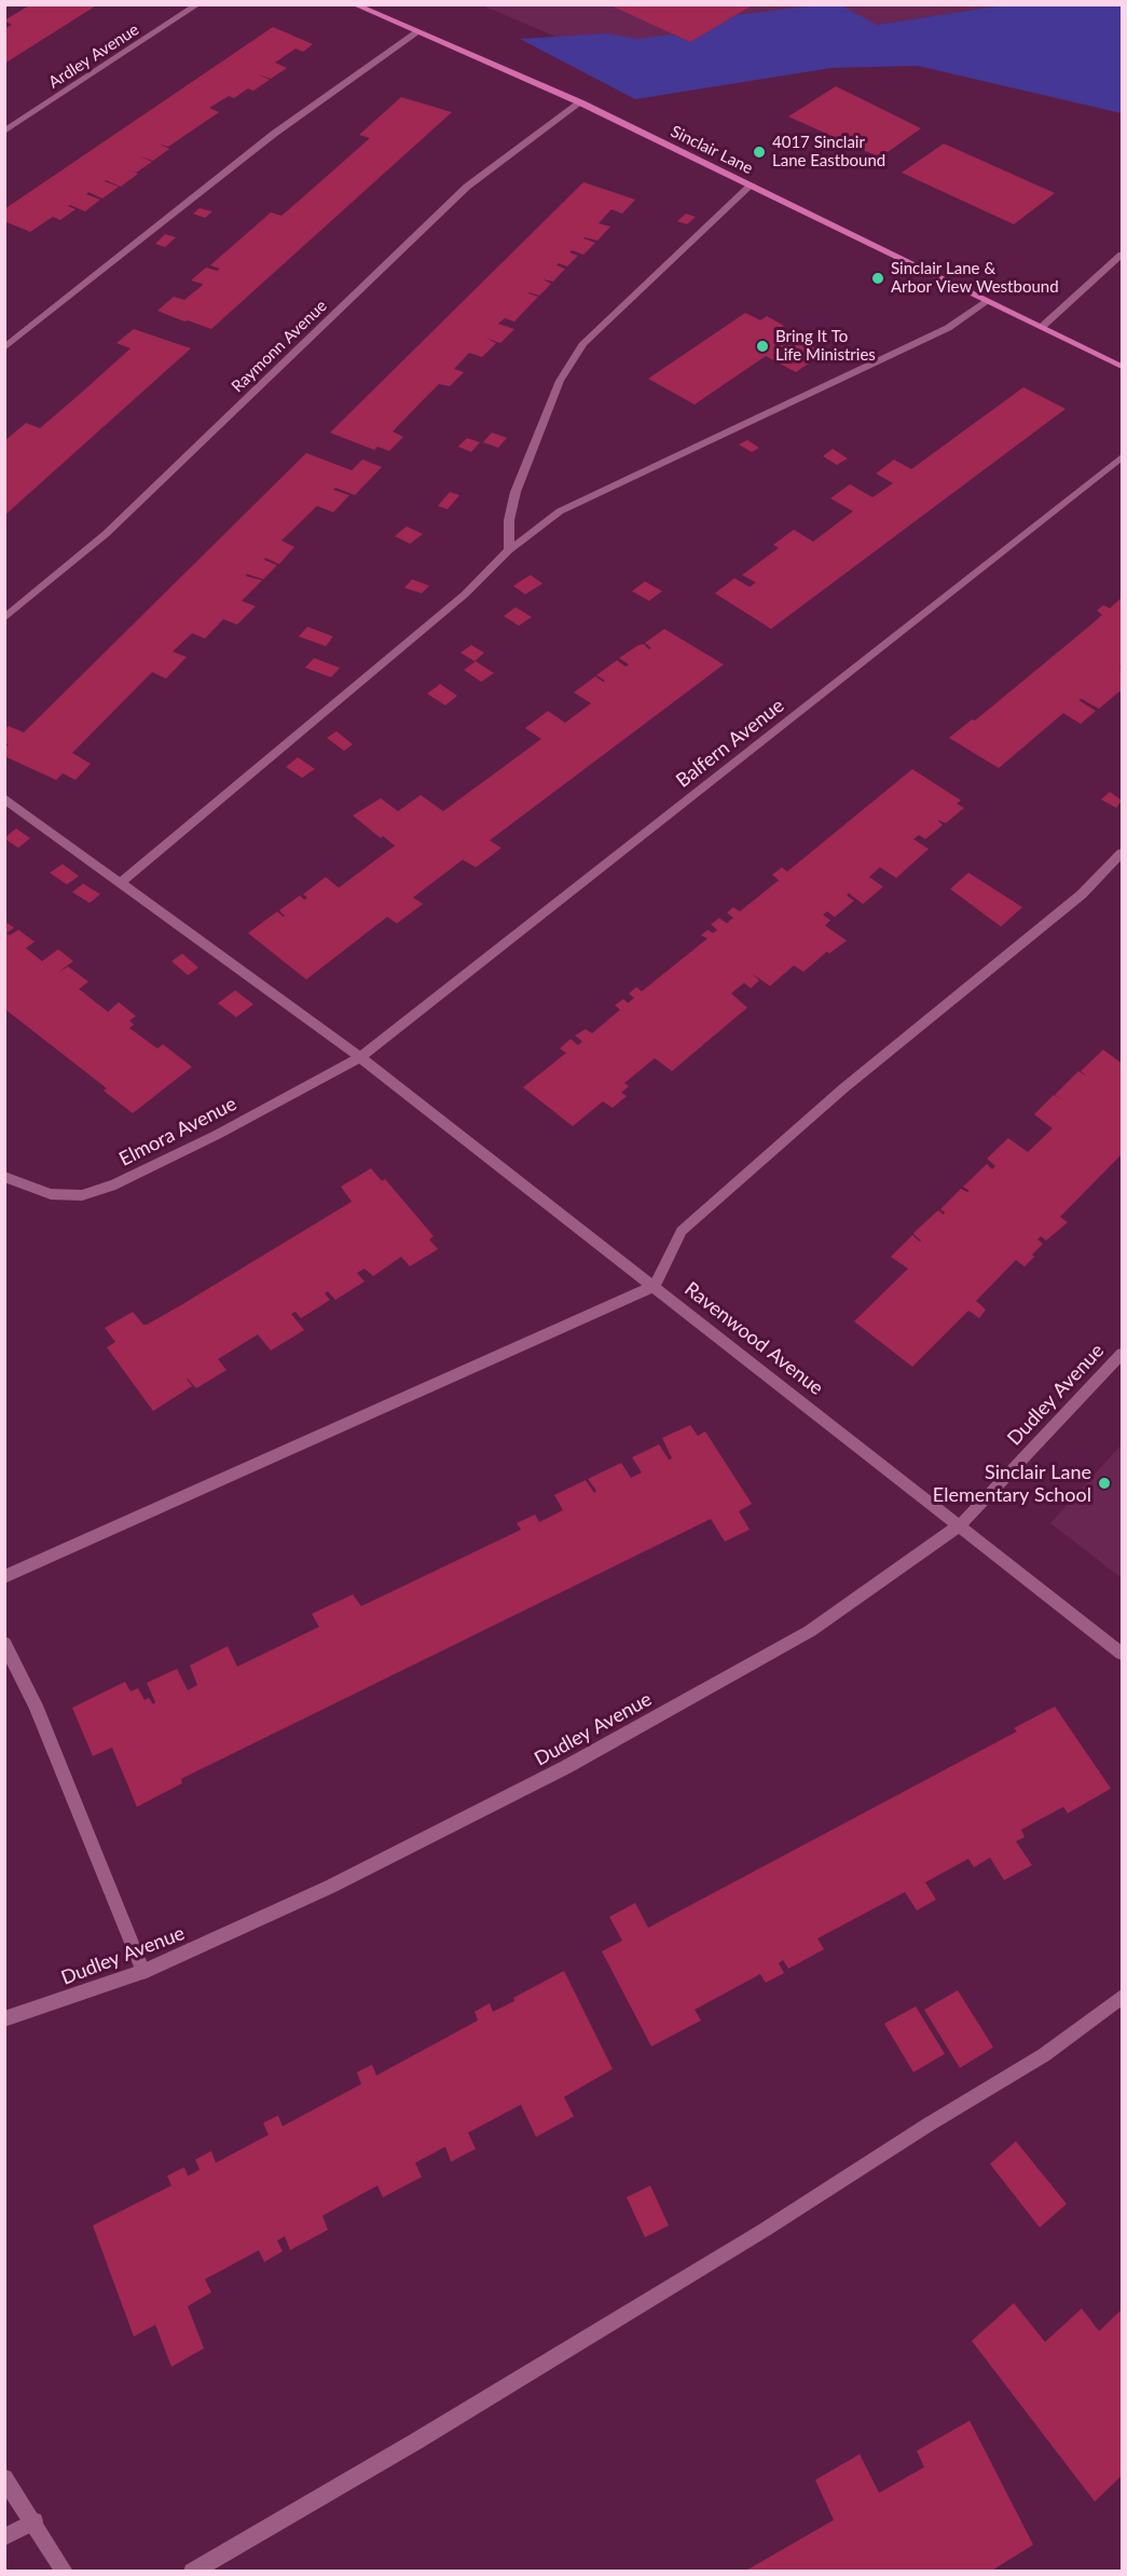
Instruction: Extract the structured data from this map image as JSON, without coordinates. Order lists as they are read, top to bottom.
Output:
{
  "streets": {
    "main road": ["Sinclair Lane"],
    "street": [
      "Ardley Avenue",
      "Raymonn Avenue",
      "Balfern Avenue",
      "Elmora Avenue",
      "Ravenwood Avenue",
      "Dudley Avenue"
    ]
  },
  "crossings": [
    ["Sinclair Lane", "Raymonn Avenue"],
    ["Balfern Avenue", "Elmora Avenue"],
    ["Balfern Avenue", "Ravenwood Avenue"],
    ["Elmora Avenue", "Ravenwood Avenue"],
    ["Ravenwood Avenue", "Dudley Avenue"]
  ],
  "places": [
    "4017 Sinclair Lane Eastbound",
    "Sinclair Lane & Arbor View Westbound",
    "Bring It To Life Ministries",
    "Sinclair Lane Elementary School"
  ]
}
